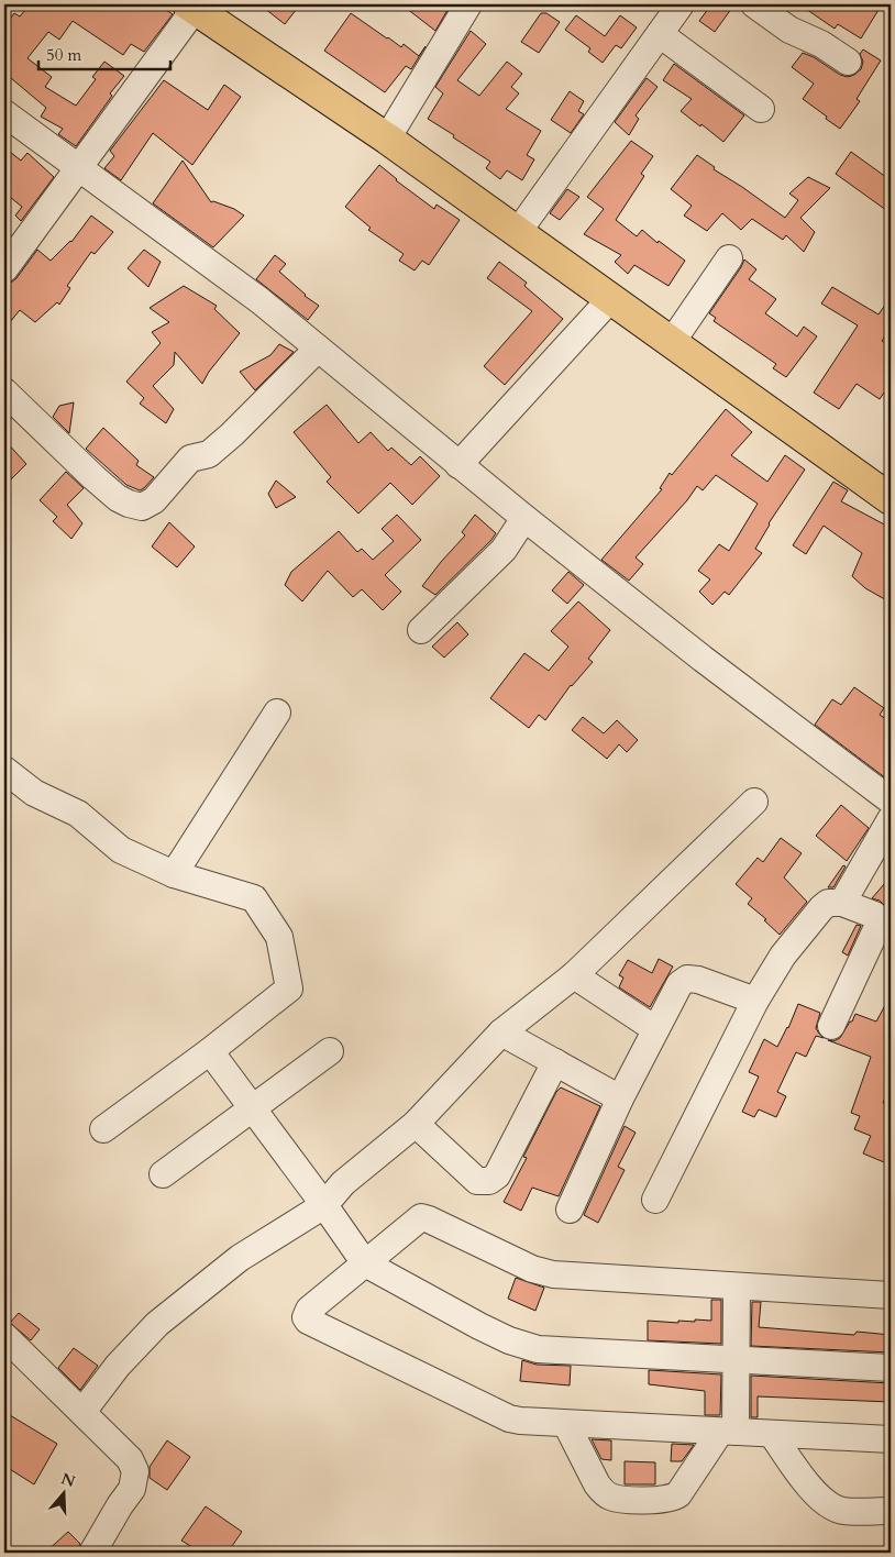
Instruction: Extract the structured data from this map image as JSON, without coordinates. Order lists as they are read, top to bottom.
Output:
{
  "scale_bar": "50 m",
  "north": "top"
}
